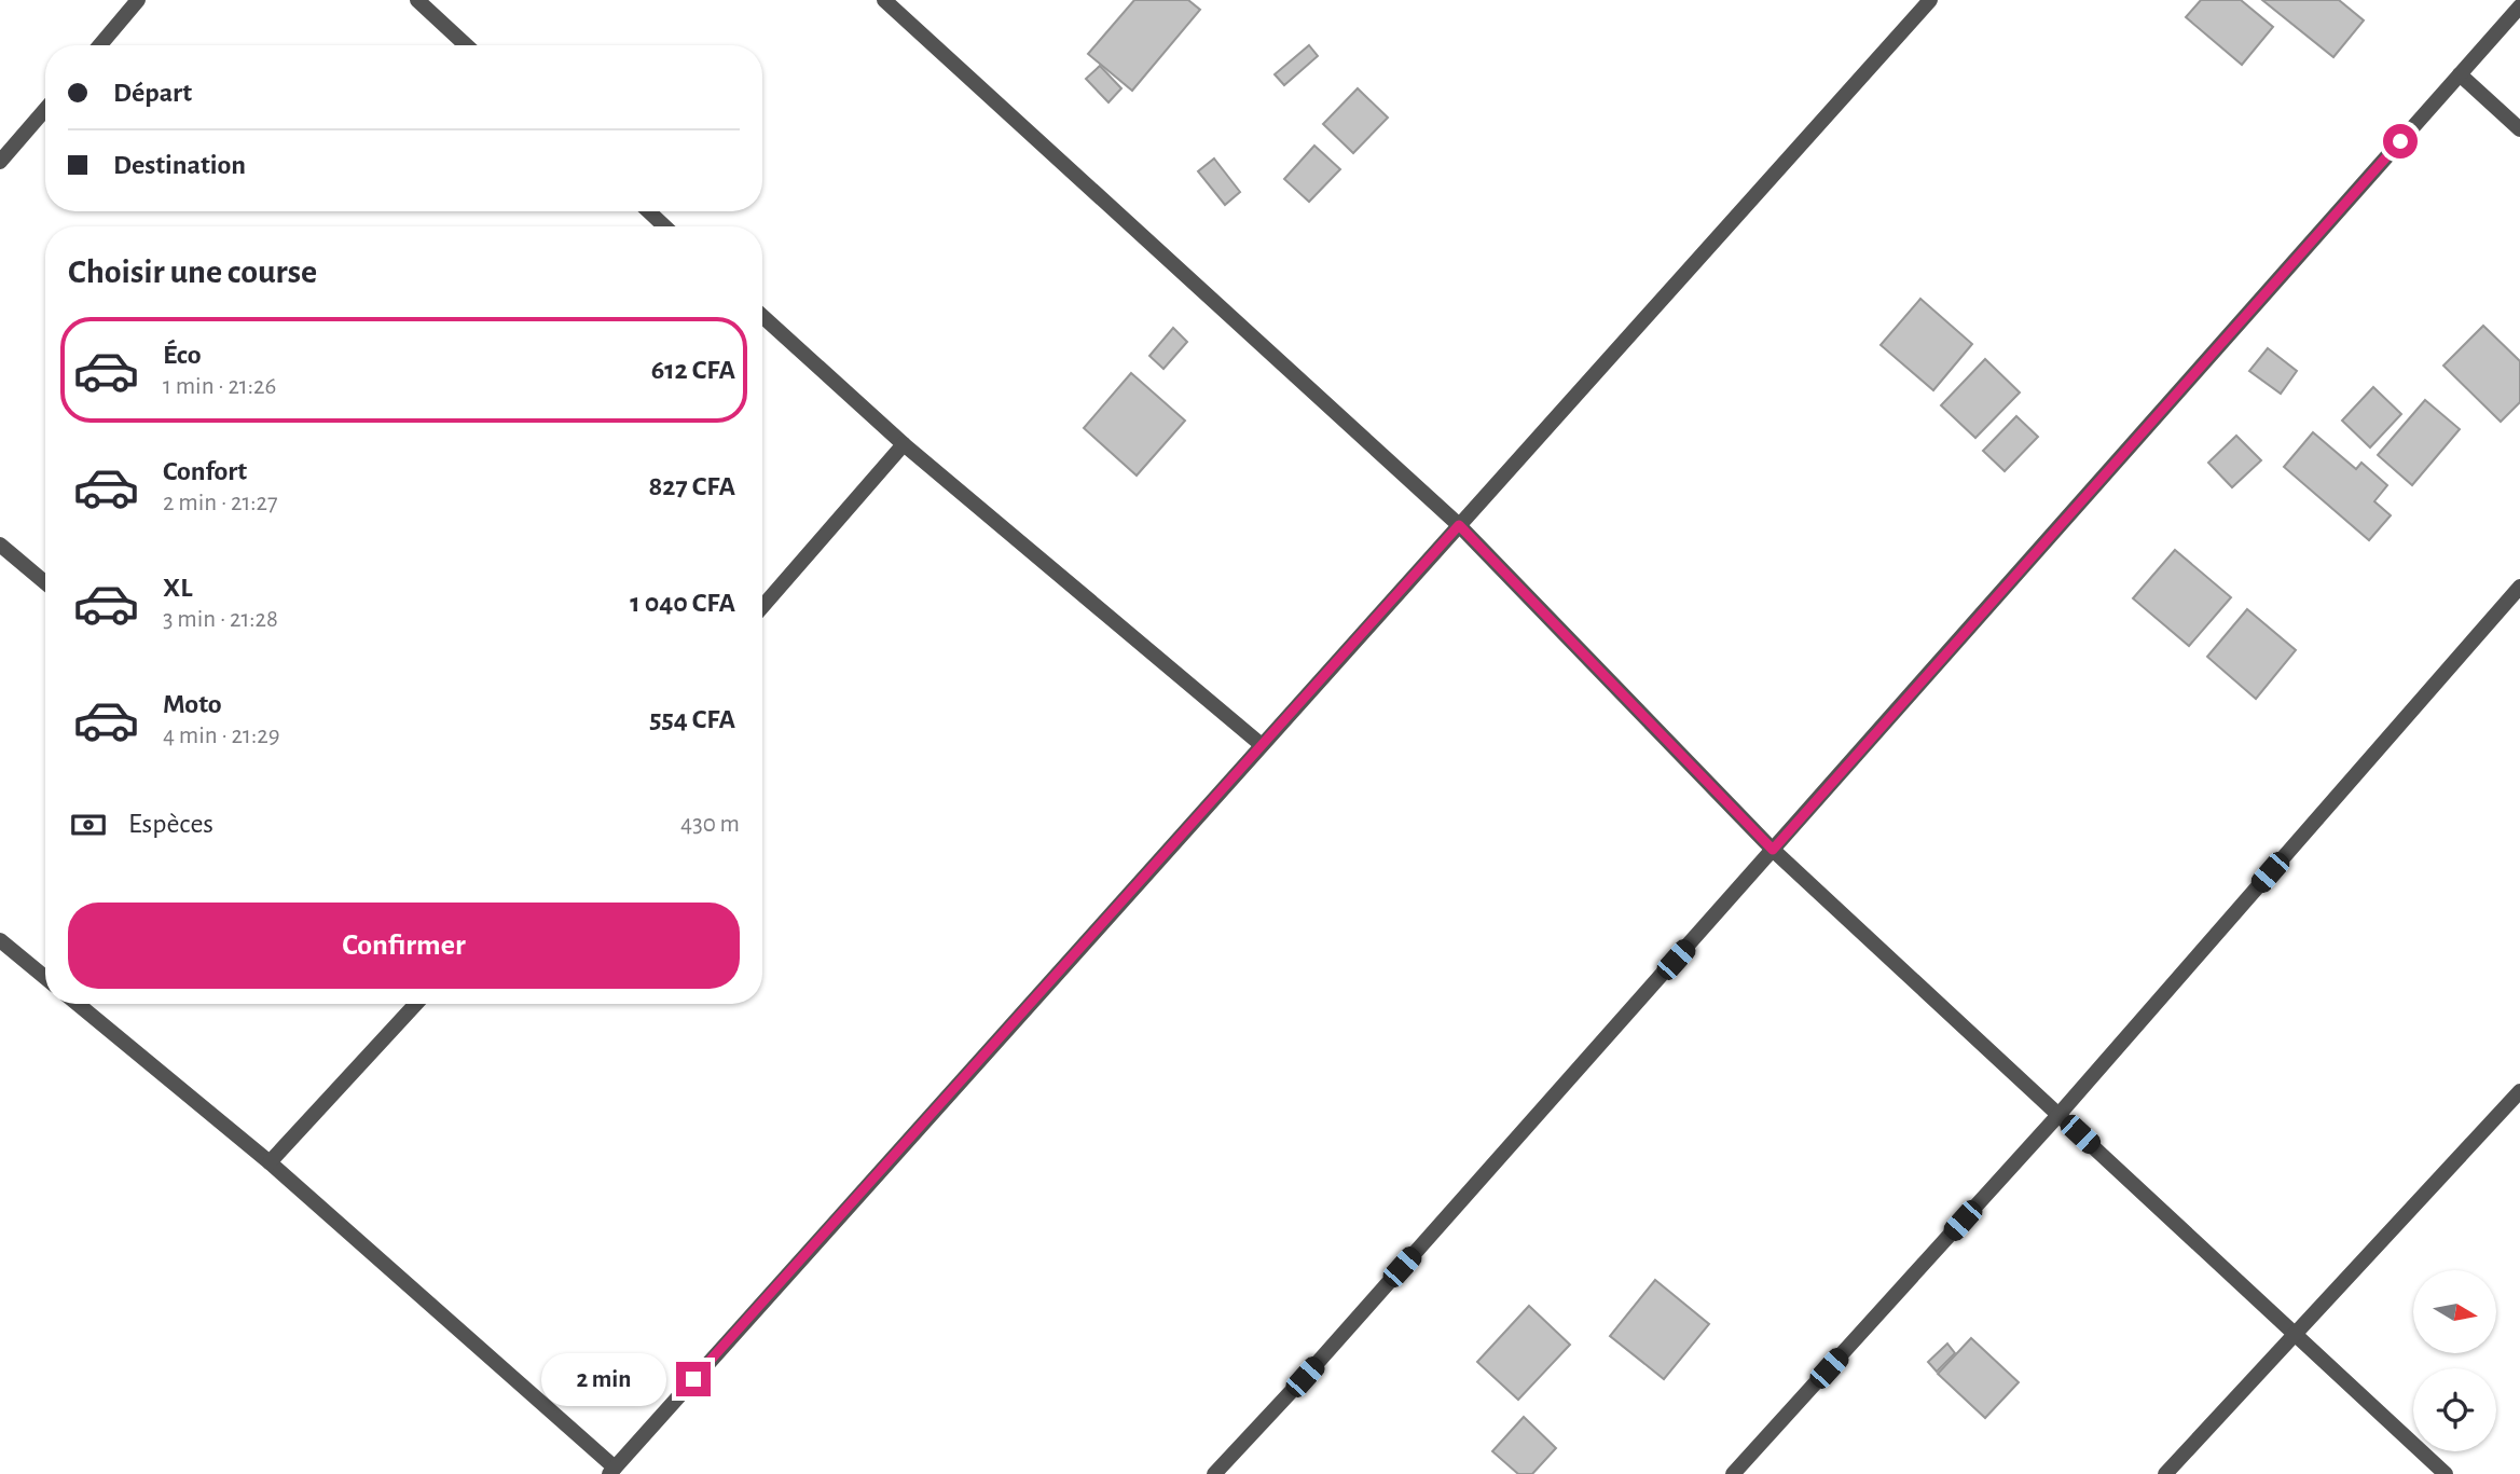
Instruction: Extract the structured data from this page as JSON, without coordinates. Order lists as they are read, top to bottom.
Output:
{
  "north": "right",
  "page": {
    "banner": ["Départ", "Destination"],
    "heading": "Choisir une course",
    "list": [
      {
        "name": "Éco",
        "note": "1 min · 21:26",
        "value": "612 CFA"
      },
      {
        "name": "Confort",
        "note": "2 min · 21:27",
        "value": "827 CFA"
      },
      {
        "name": "XL",
        "note": "3 min · 21:28",
        "value": "1 040 CFA"
      },
      {
        "name": "Moto",
        "note": "4 min · 21:29",
        "value": "554 CFA"
      }
    ],
    "pay": ["Espèces", "430 m"],
    "buttons": "Confirmer",
    "bubble": "2 min"
  }
}
